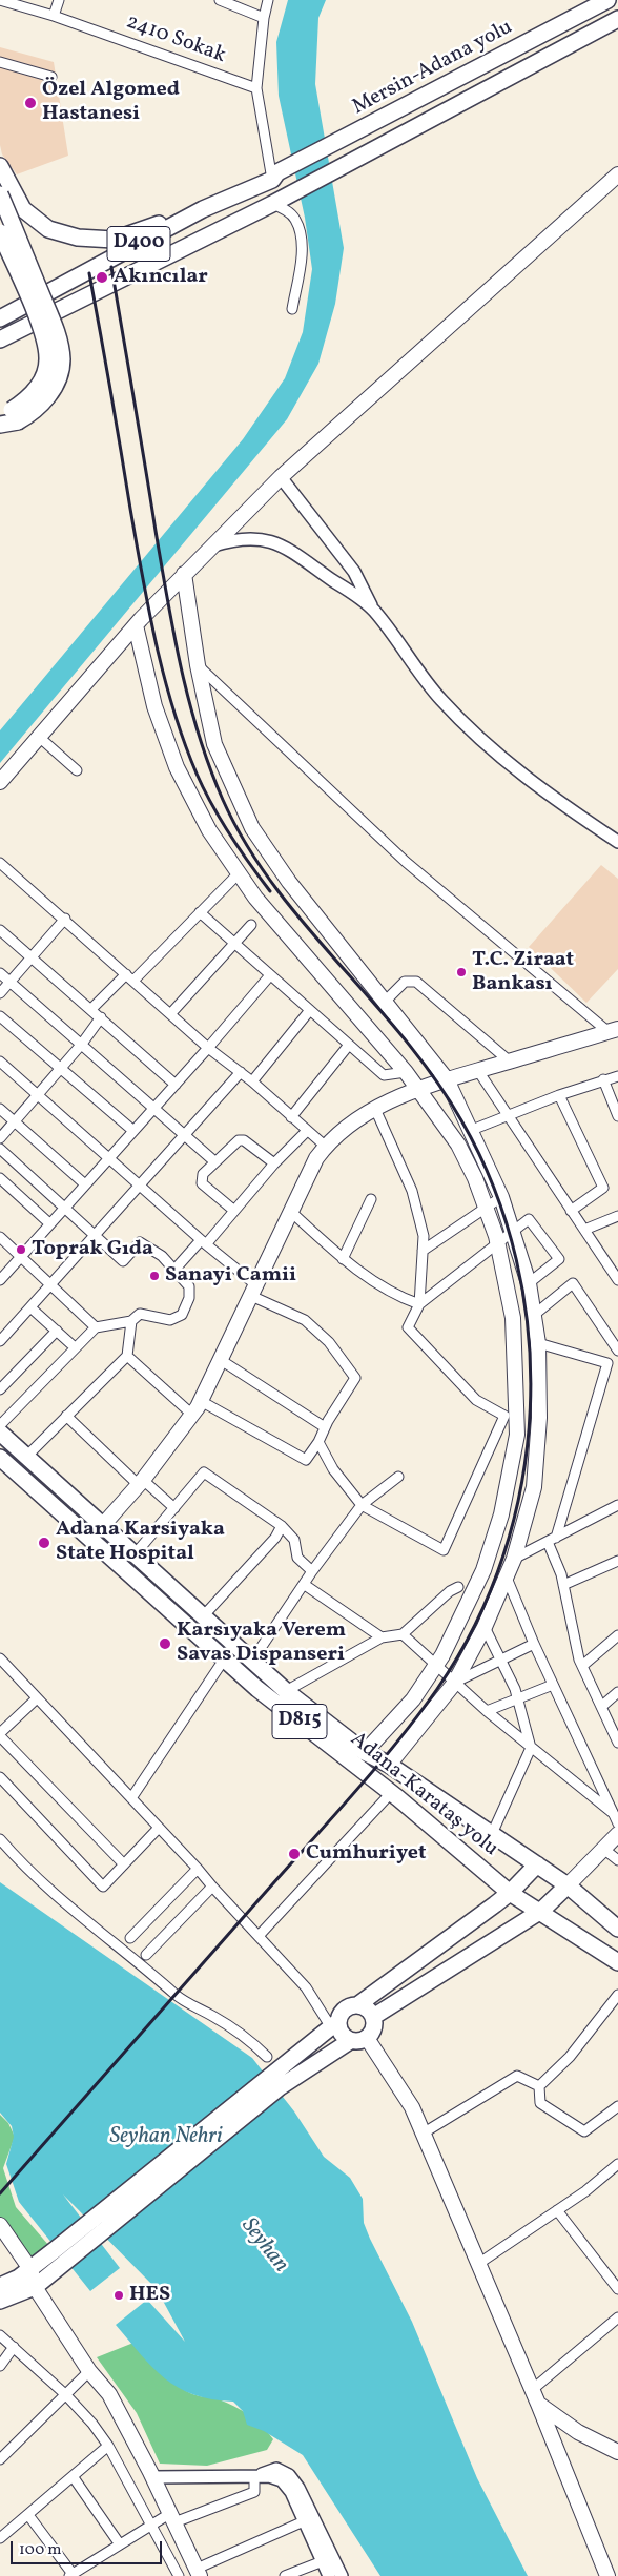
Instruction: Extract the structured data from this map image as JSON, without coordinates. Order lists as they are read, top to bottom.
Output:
{
  "streets": {
    "main road": [
      "Mersin-Adana yolu",
      "D400",
      "D815",
      "Adana-Karataş yolu"
    ],
    "street": ["2410 Sokak"]
  },
  "crossings": [
    ["Mersin-Adana yolu", "D400"]
  ],
  "water": ["Seyhan Nehri", "Seyhan"],
  "places": [
    "Özel Algomed Hastanesi",
    "Akıncılar",
    "T.C. Ziraat Bankası",
    "Toprak Gıda",
    "Sanayi Camii",
    "Adana Karsiyaka State Hospital",
    "Karsıyaka Verem Savas Dispanseri",
    "Cumhuriyet",
    "HES"
  ],
  "scale_bar": "100 m"
}
